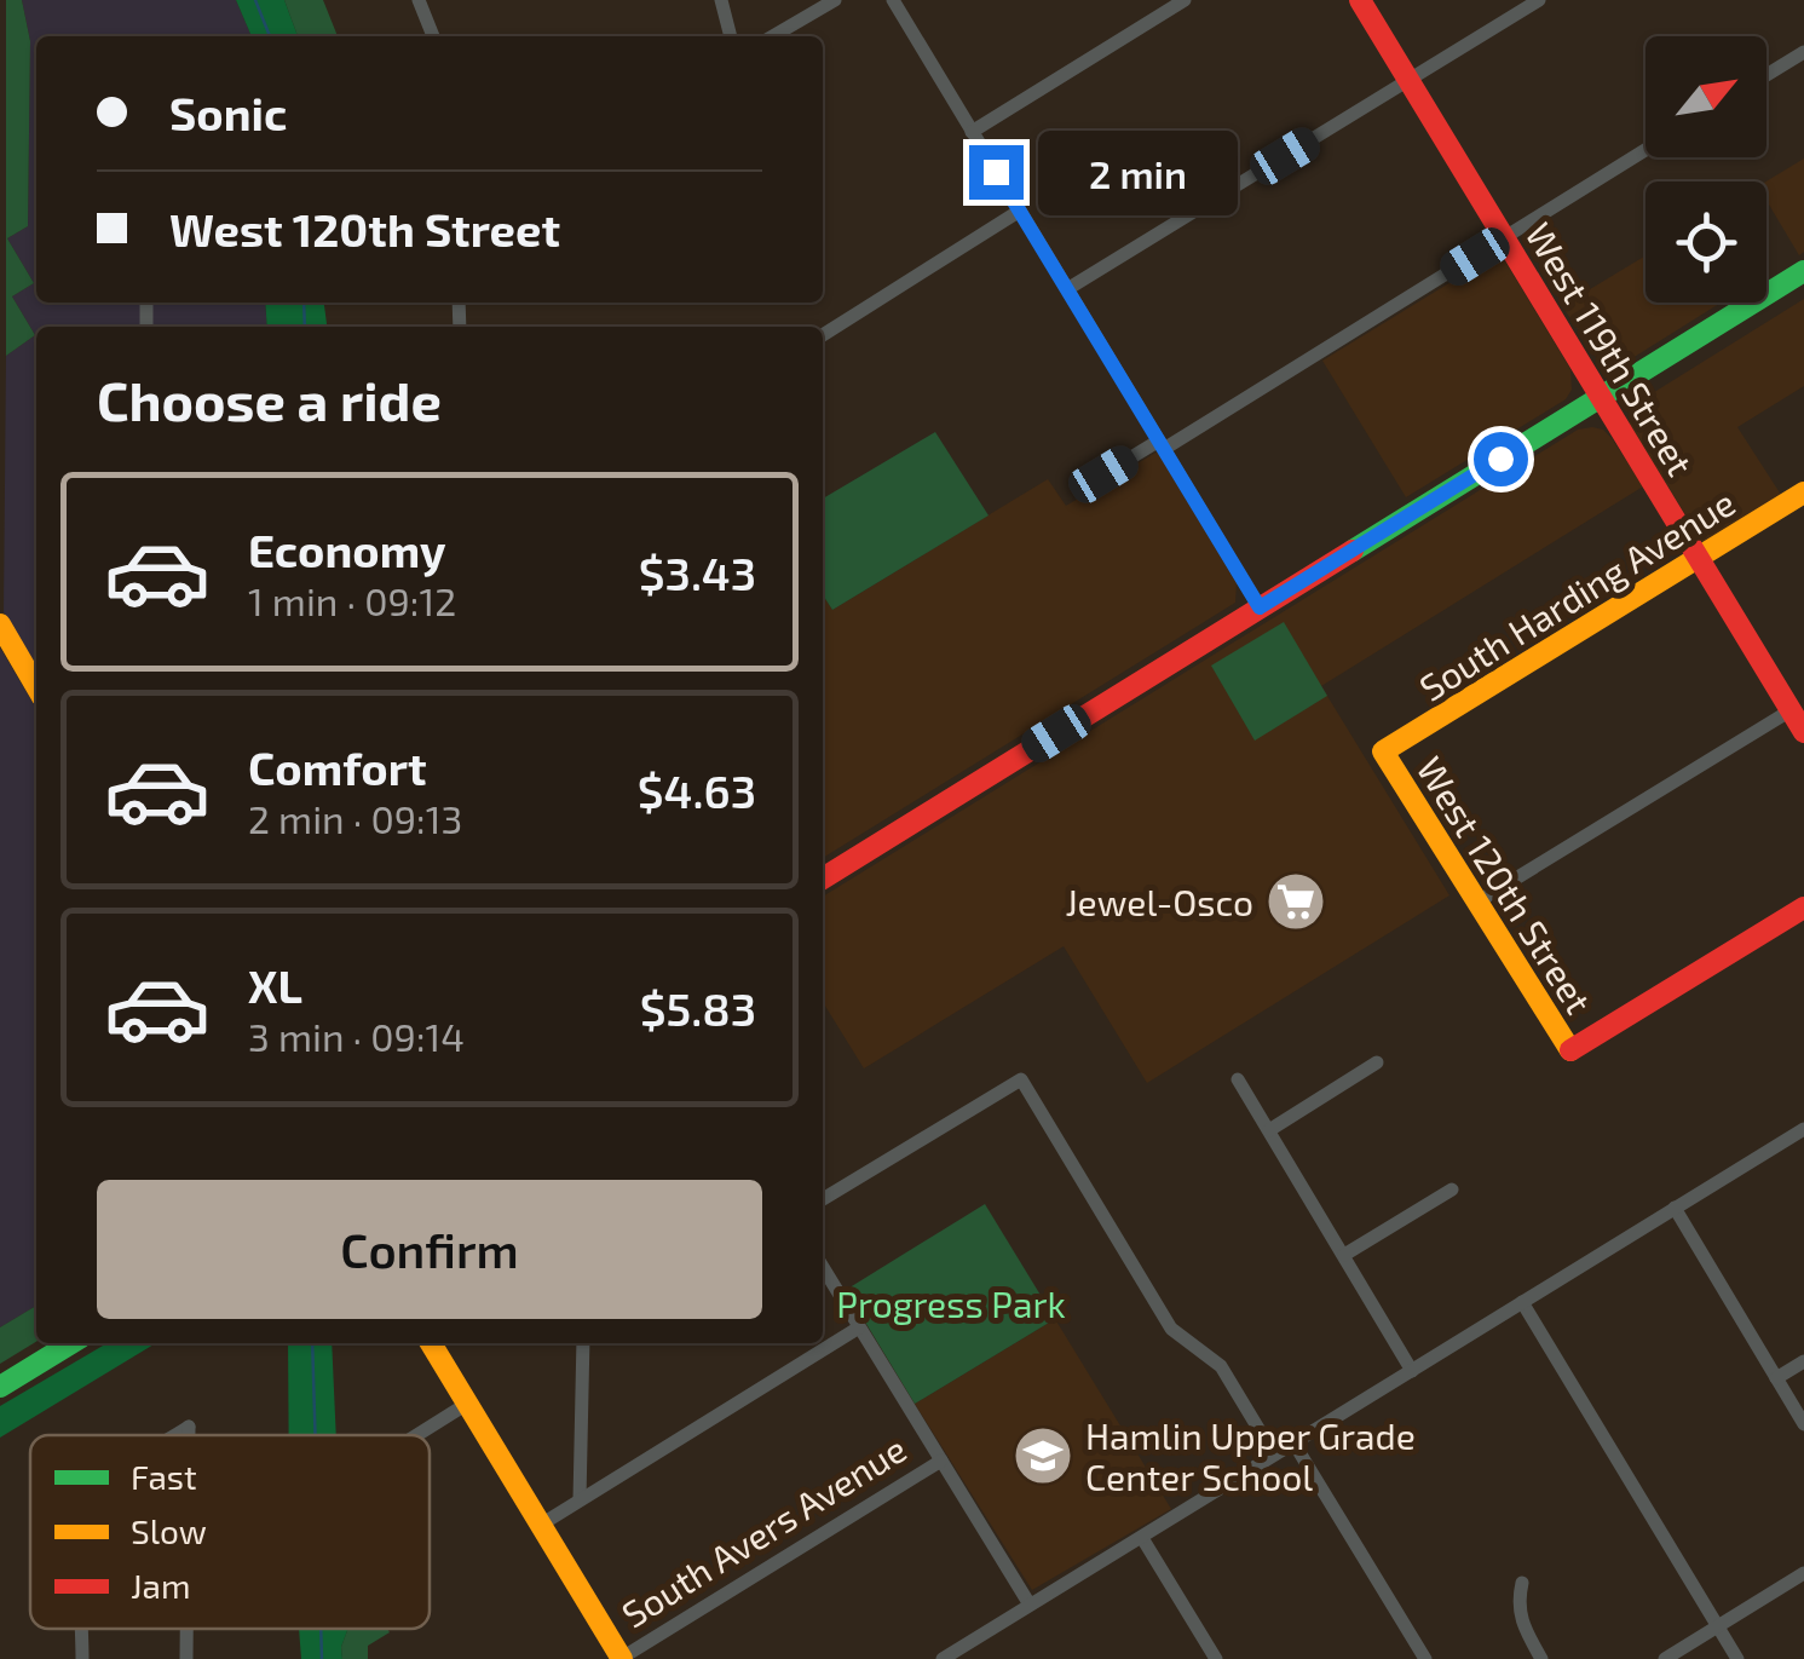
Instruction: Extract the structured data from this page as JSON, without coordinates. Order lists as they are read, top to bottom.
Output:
{
  "streets": {
    "street": [
      "West 119th Street",
      "South Harding Avenue",
      "West 120th Street",
      "South Avers Avenue"
    ]
  },
  "crossings": [
    ["West 119th Street", "South Harding Avenue"],
    ["South Harding Avenue", "West 120th Street"]
  ],
  "parks": ["Progress Park"],
  "places": {
    "supermarket": ["Jewel-Osco"],
    "school or university": ["Hamlin Upper Grade Center School"]
  },
  "legend": ["Fast", "Slow", "Jam"],
  "north": "top right",
  "page": {
    "banner": ["Sonic", "West 120th Street"],
    "bubble": "2 min",
    "heading": "Choose a ride",
    "list": [
      {
        "name": "Economy",
        "note": "1 min · 09:12",
        "value": "$3.43"
      },
      {
        "name": "Comfort",
        "note": "2 min · 09:13",
        "value": "$4.63"
      },
      {
        "name": "XL",
        "note": "3 min · 09:14",
        "value": "$5.83"
      }
    ],
    "buttons": "Confirm"
  }
}
